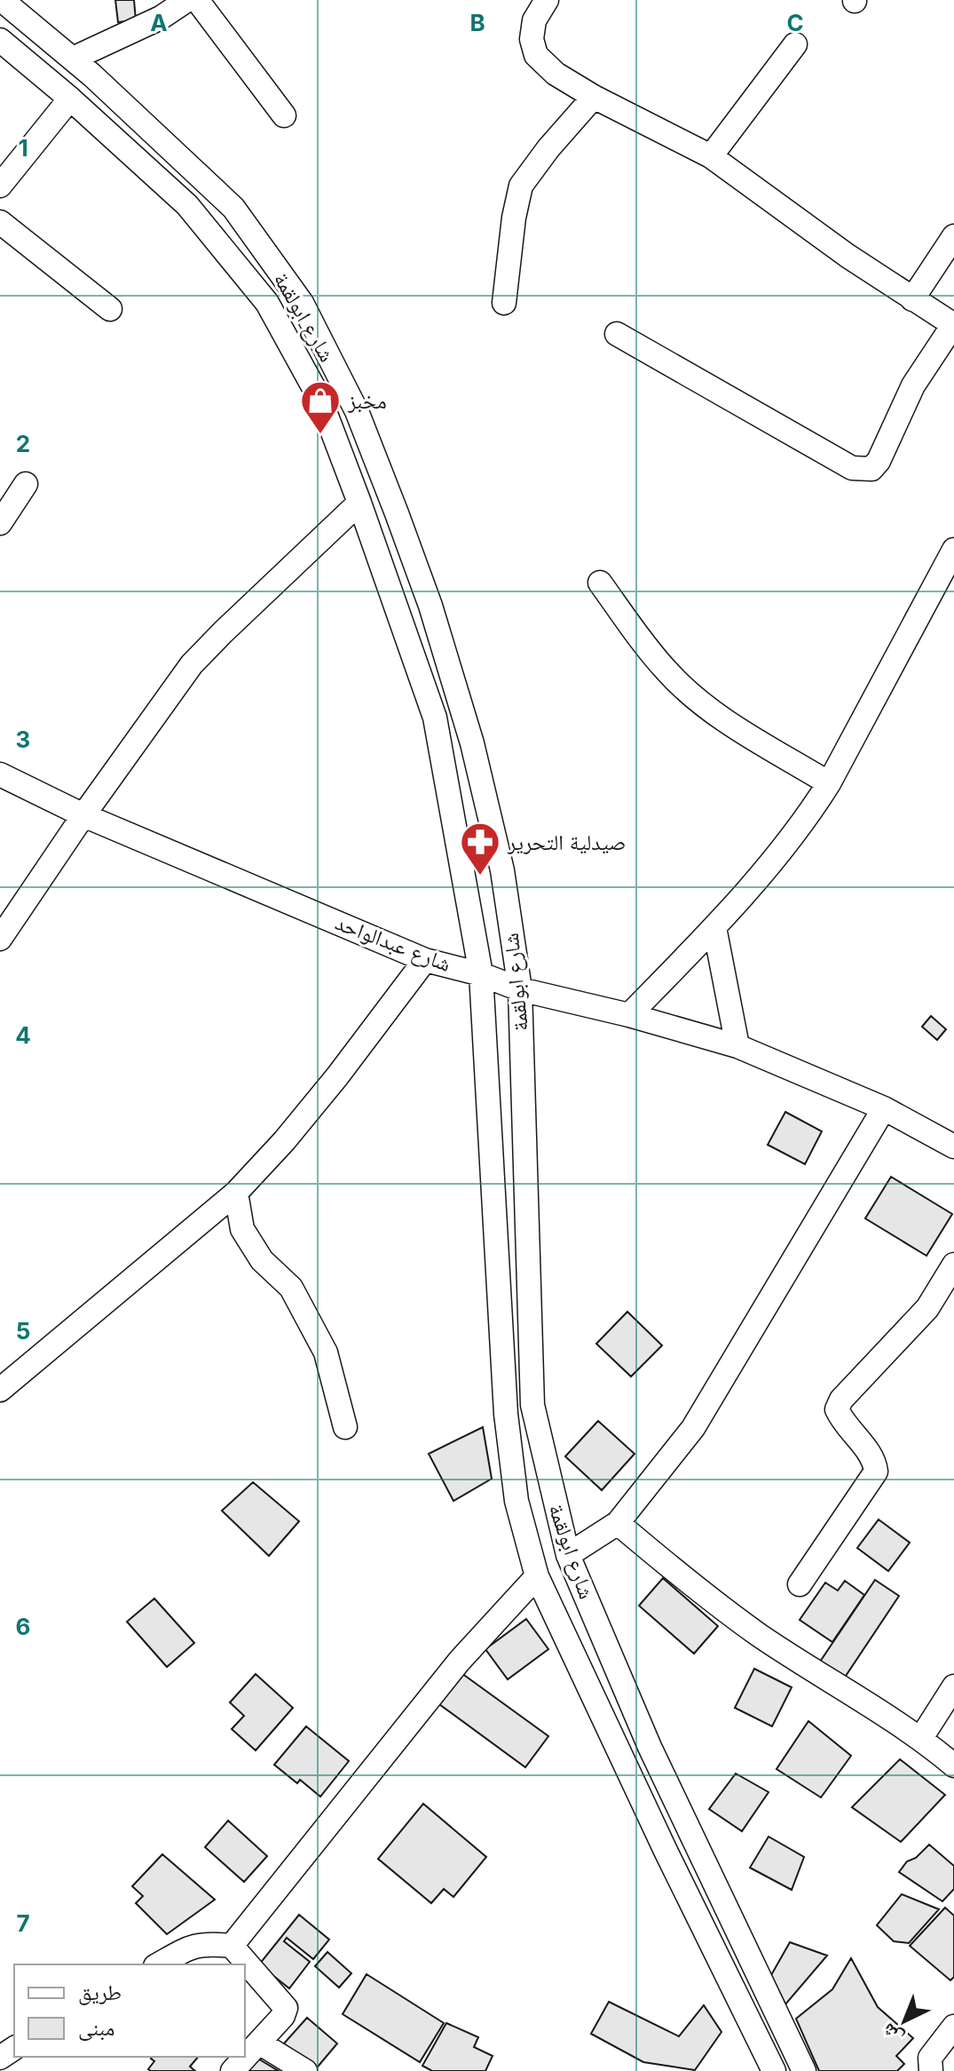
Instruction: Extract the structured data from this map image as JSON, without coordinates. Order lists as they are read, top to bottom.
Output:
{
  "streets": {
    "street": ["شارع ابولقمة", "شارع عبدالواحد"]
  },
  "crossings": [
    ["شارع ابولقمة", "شارع عبدالواحد"]
  ],
  "places": {
    "shop": ["مخبز"],
    "pharmacy": ["صيدلية التحرير"]
  },
  "legend": ["طريق", "مبنى"],
  "north": "bottom left",
  "grid": {
    "columns": ["A", "B", "C"],
    "rows": [
      "1",
      "2",
      "3",
      "4",
      "5",
      "6",
      "7"
    ]
  }
}
